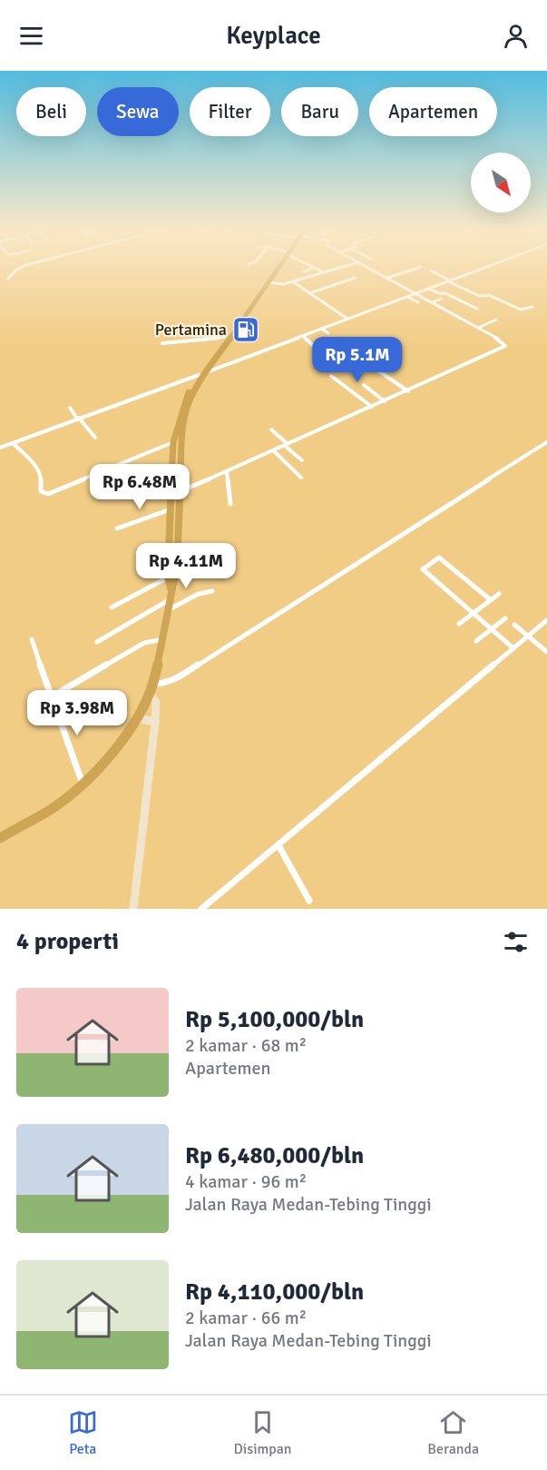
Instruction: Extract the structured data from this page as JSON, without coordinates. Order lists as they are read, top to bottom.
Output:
{
  "places": {
    "fuel station": ["Pertamina"]
  },
  "north": "bottom right",
  "page": {
    "header": "Keyplace",
    "chip": [
      "Beli",
      "Sewa",
      "Filter",
      "Baru",
      "Apartemen"
    ],
    "price": [
      "Rp 5.1M",
      "Rp 6.48M",
      "Rp 4.11M",
      "Rp 3.98M"
    ],
    "heading": "4 properti",
    "list": [
      {
        "name": "Rp 5,100,000/bln",
        "note": "2 kamar · 68 m² · Apartemen"
      },
      {
        "name": "Rp 6,480,000/bln",
        "note": "4 kamar · 96 m² · Jalan Raya Medan-Tebing Tinggi"
      },
      {
        "name": "Rp 4,110,000/bln",
        "note": "2 kamar · 66 m² · Jalan Raya Medan-Tebing Tinggi"
      }
    ],
    "tabs": ["Peta", "Disimpan", "Beranda"]
  }
}
